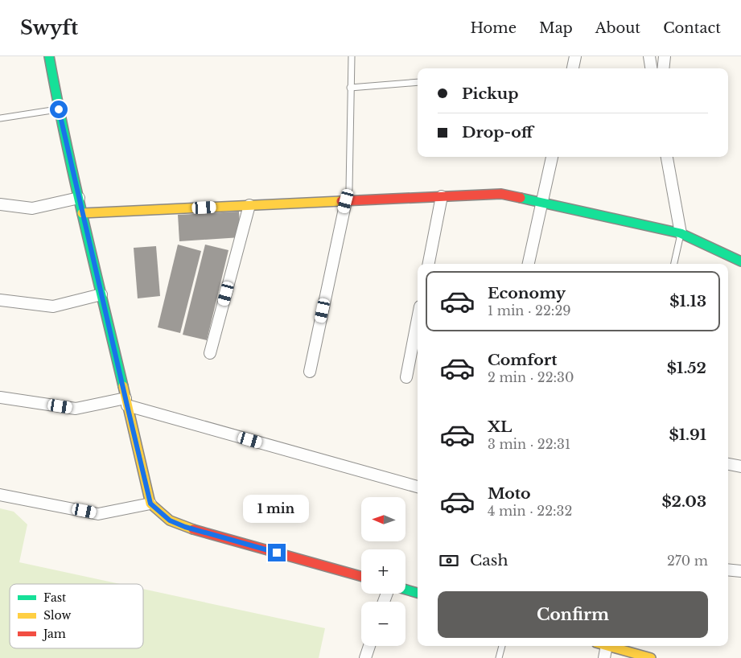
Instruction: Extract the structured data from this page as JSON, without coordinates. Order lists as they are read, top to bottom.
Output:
{
  "legend": ["Fast", "Slow", "Jam"],
  "north": "left",
  "page": {
    "header": "Swyft",
    "nav": [
      "Home",
      "Map",
      "About",
      "Contact"
    ],
    "banner": ["Pickup", "Drop-off"],
    "list": [
      {
        "name": "Economy",
        "note": "1 min · 22:29",
        "value": "$1.13"
      },
      {
        "name": "Comfort",
        "note": "2 min · 22:30",
        "value": "$1.52"
      },
      {
        "name": "XL",
        "note": "3 min · 22:31",
        "value": "$1.91"
      },
      {
        "name": "Moto",
        "note": "4 min · 22:32",
        "value": "$2.03"
      }
    ],
    "bubble": "1 min",
    "map_buttons": ["+", "−"],
    "pay": ["Cash", "270 m"],
    "buttons": "Confirm"
  }
}
